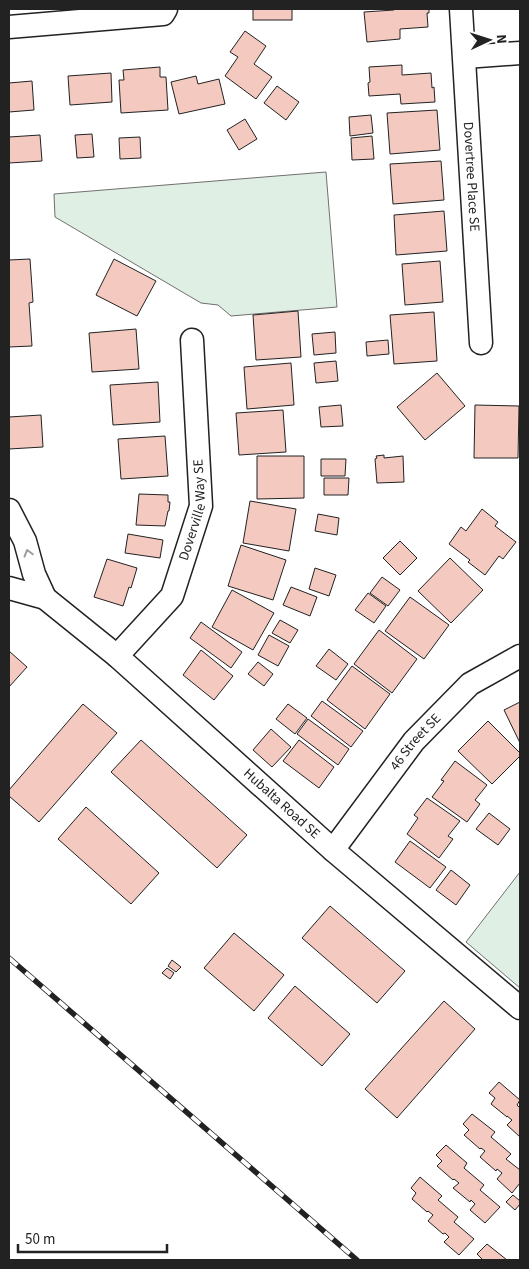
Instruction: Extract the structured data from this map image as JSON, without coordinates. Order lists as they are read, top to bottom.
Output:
{
  "streets": {
    "street": [
      "Dovertree Place SE",
      "Doverville Way SE",
      "46 Street SE",
      "Hubalta Road SE"
    ]
  },
  "crossings": [
    ["Doverville Way SE", "Hubalta Road SE"],
    ["46 Street SE", "Hubalta Road SE"]
  ],
  "scale_bar": "50 m",
  "north": "right"
}
